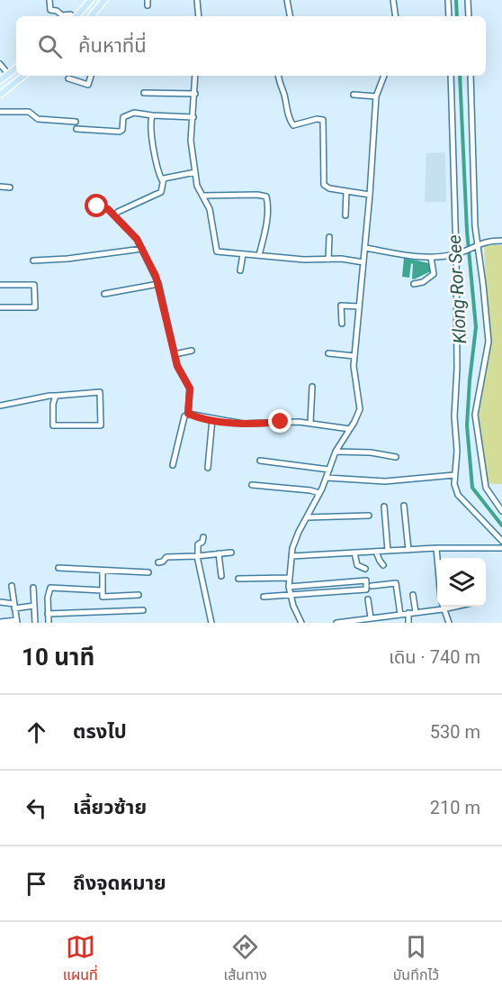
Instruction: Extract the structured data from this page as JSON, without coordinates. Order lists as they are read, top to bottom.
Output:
{
  "water": ["Klong Ror See"],
  "page": {
    "search": "ค้นหาที่นี่",
    "heading": ["10 นาที", "เดิน · 740 m"],
    "list": [
      ["ตรงไป", "530 m"],
      ["เลี้ยวซ้าย", "210 m"],
      "ถึงจุดหมาย"
    ],
    "nav": ["แผนที่", "เส้นทาง", "บันทึกไว้"]
  }
}
